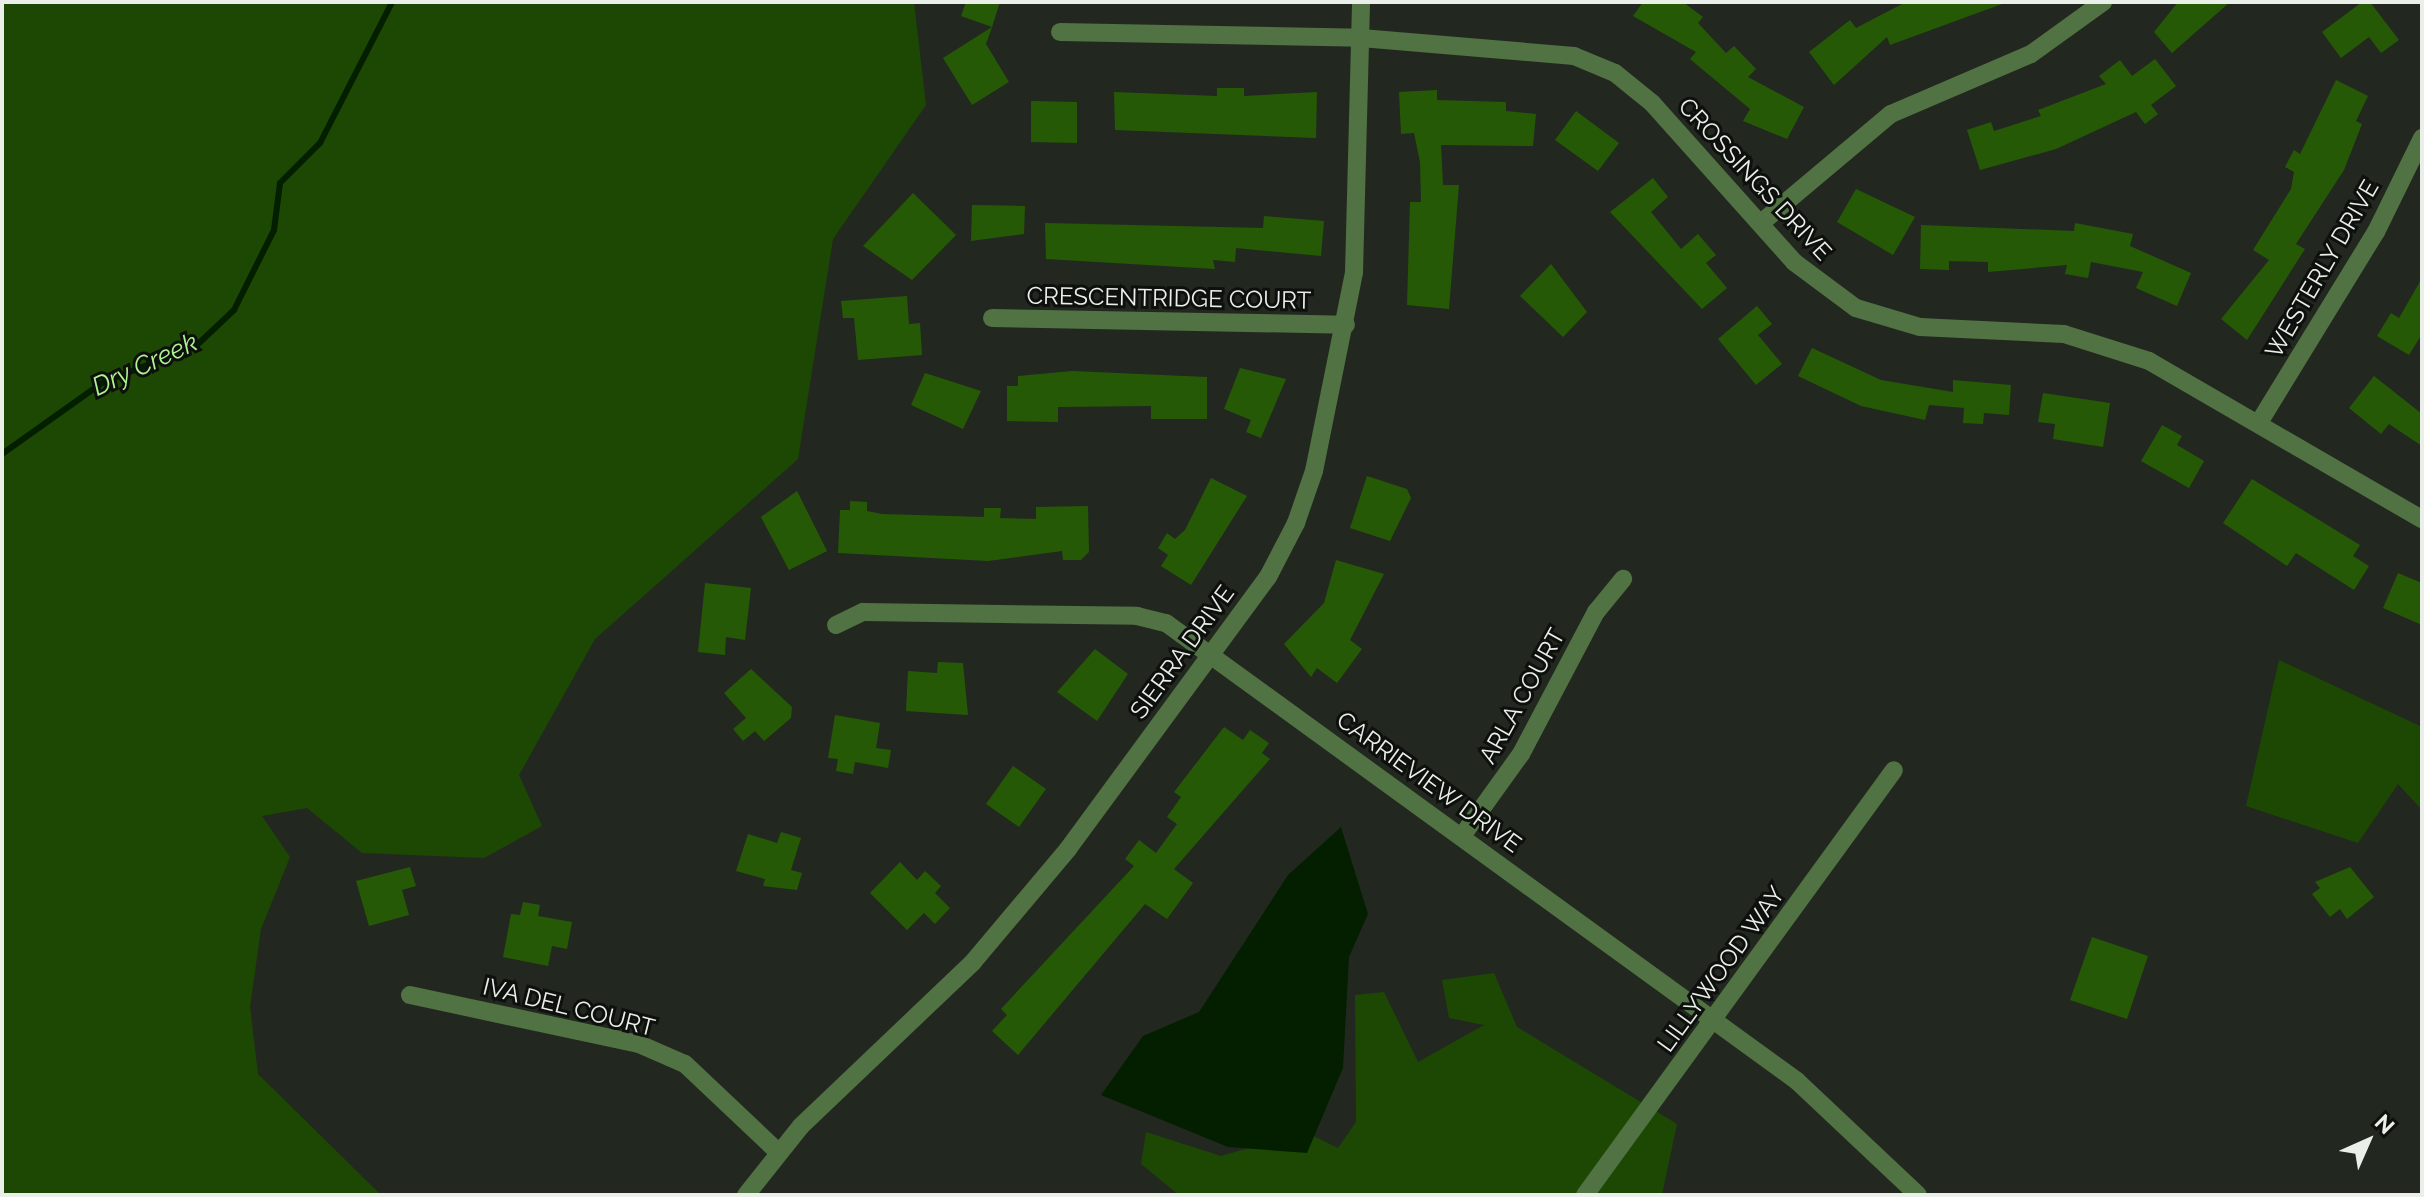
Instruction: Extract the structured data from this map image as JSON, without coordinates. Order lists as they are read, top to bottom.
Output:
{
  "streets": {
    "street": [
      "CROSSINGS DRIVE",
      "WESTERLY DRIVE",
      "CRESCENTRIDGE COURT",
      "SIERRA DRIVE",
      "ARLA COURT",
      "CARRIEVIEW DRIVE",
      "LILLYWOOD WAY",
      "IVA DEL COURT"
    ]
  },
  "crossings": [
    ["CROSSINGS DRIVE", "WESTERLY DRIVE"],
    ["CROSSINGS DRIVE", "SIERRA DRIVE"],
    ["CRESCENTRIDGE COURT", "SIERRA DRIVE"],
    ["SIERRA DRIVE", "CARRIEVIEW DRIVE"],
    ["SIERRA DRIVE", "IVA DEL COURT"],
    ["ARLA COURT", "CARRIEVIEW DRIVE"],
    ["CARRIEVIEW DRIVE", "LILLYWOOD WAY"]
  ],
  "water": ["Dry Creek"],
  "north": "top right"
}
